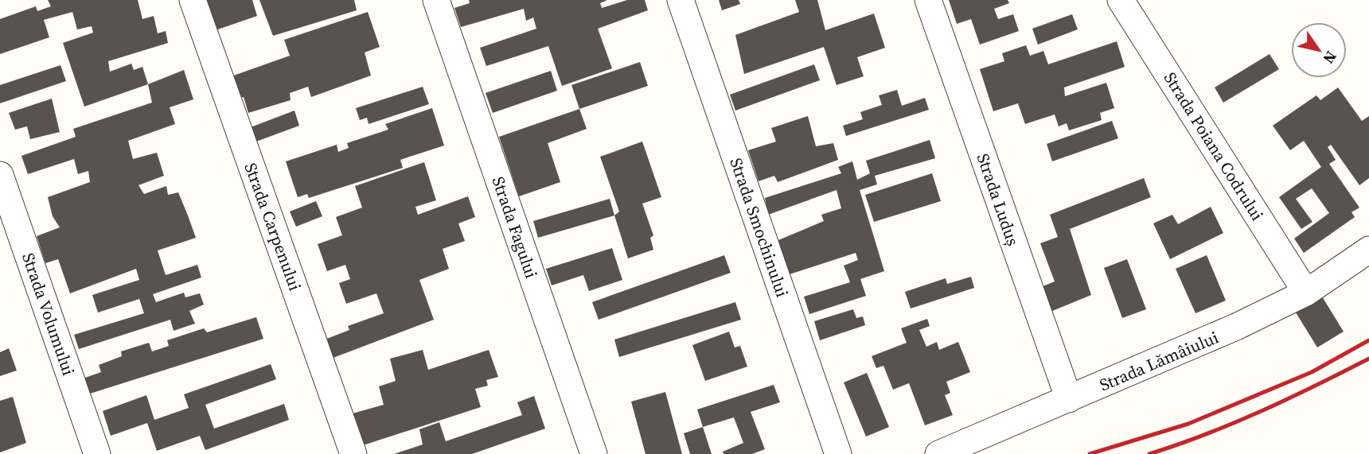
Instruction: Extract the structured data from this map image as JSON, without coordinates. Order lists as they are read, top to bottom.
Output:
{
  "streets": {
    "street": [
      "Strada Poiana Codrului",
      "Strada Luduș",
      "Strada Carpenului",
      "Strada Fagului",
      "Strada Smochinului",
      "Strada Volumului",
      "Strada Lămâiului"
    ]
  },
  "crossings": [
    ["Strada Poiana Codrului", "Strada Lămâiului"],
    ["Strada Luduș", "Strada Lămâiului"]
  ],
  "north": "bottom right"
}
